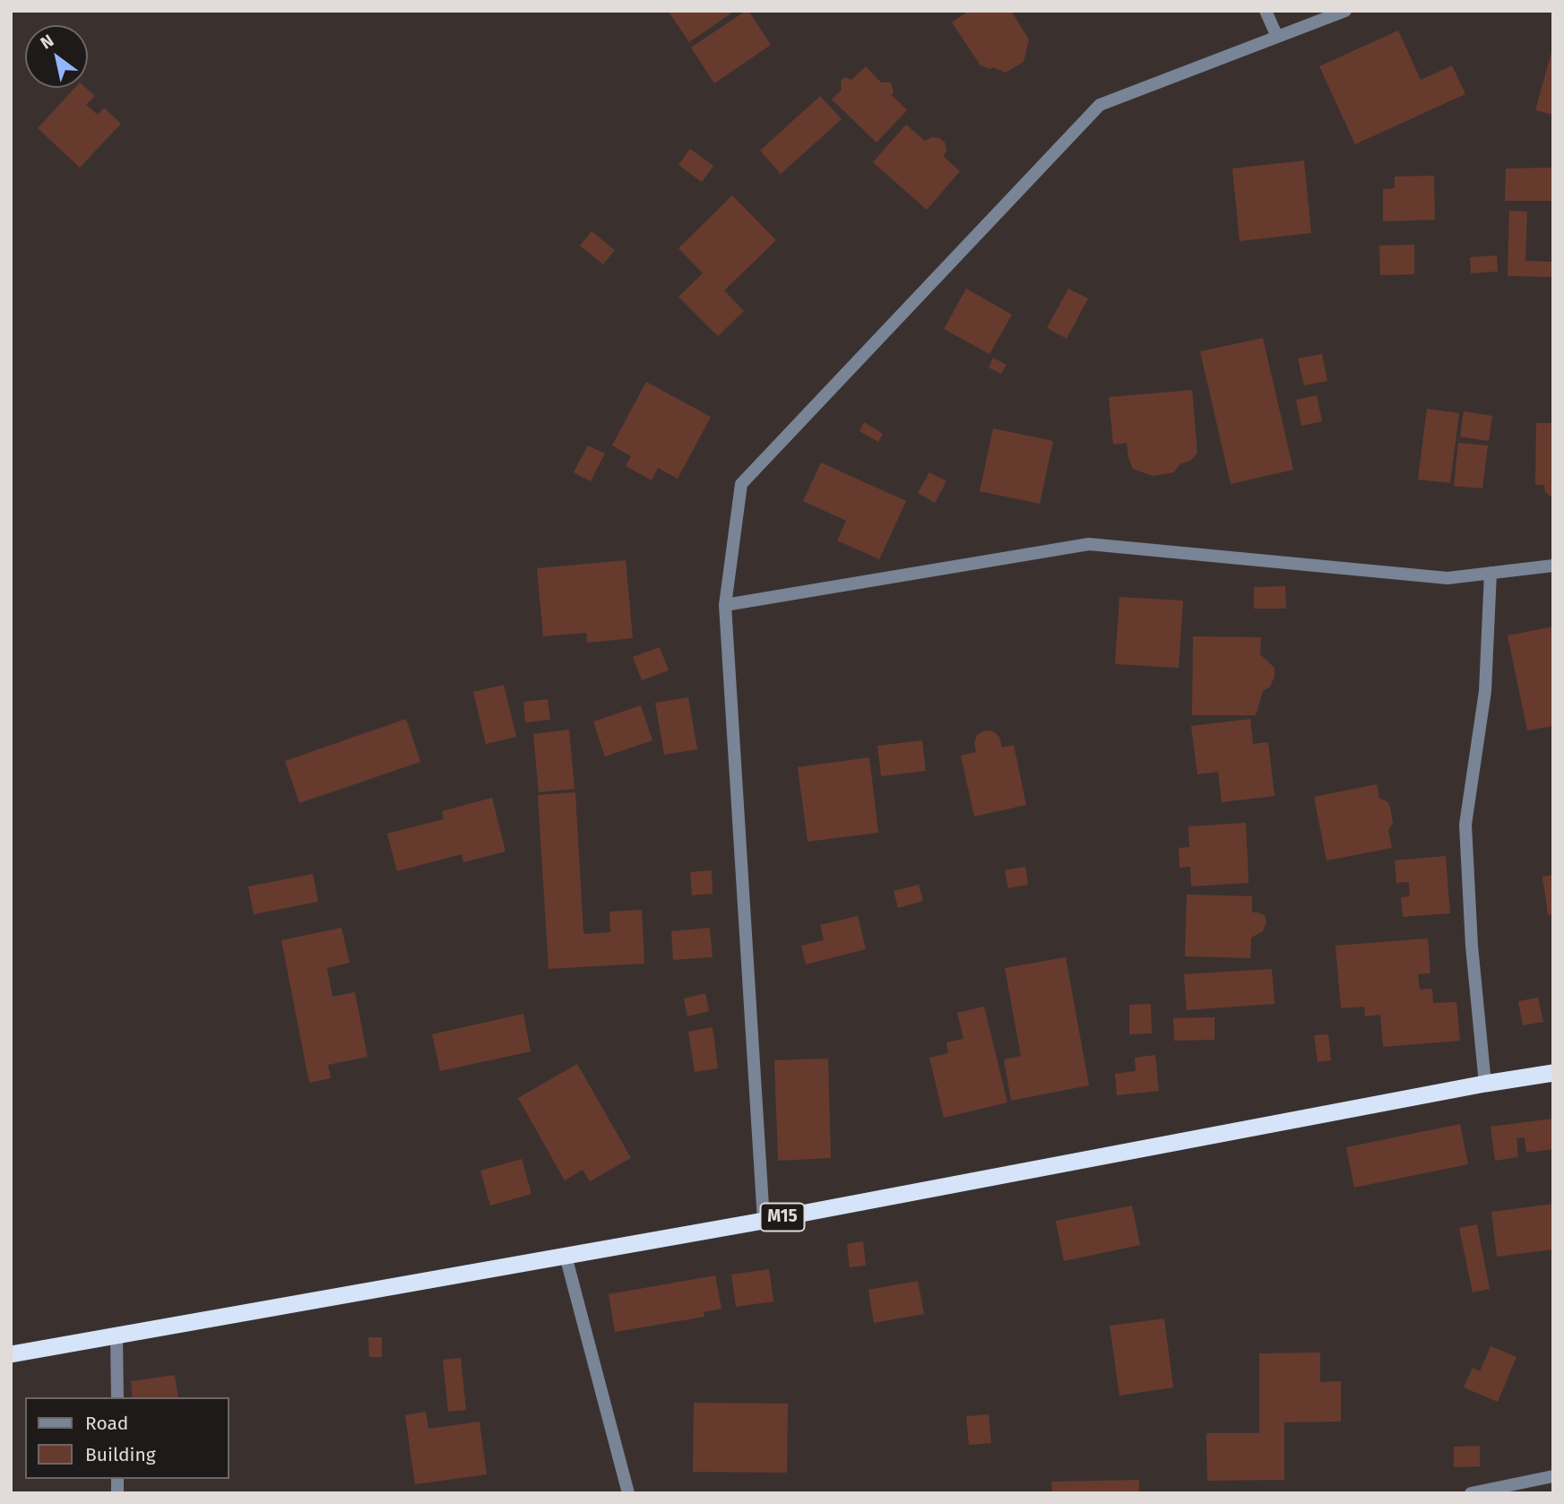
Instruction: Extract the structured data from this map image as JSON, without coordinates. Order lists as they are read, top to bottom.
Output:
{
  "streets": {
    "highway": ["M15"]
  },
  "legend": ["Road", "Building"],
  "north": "top left"
}
